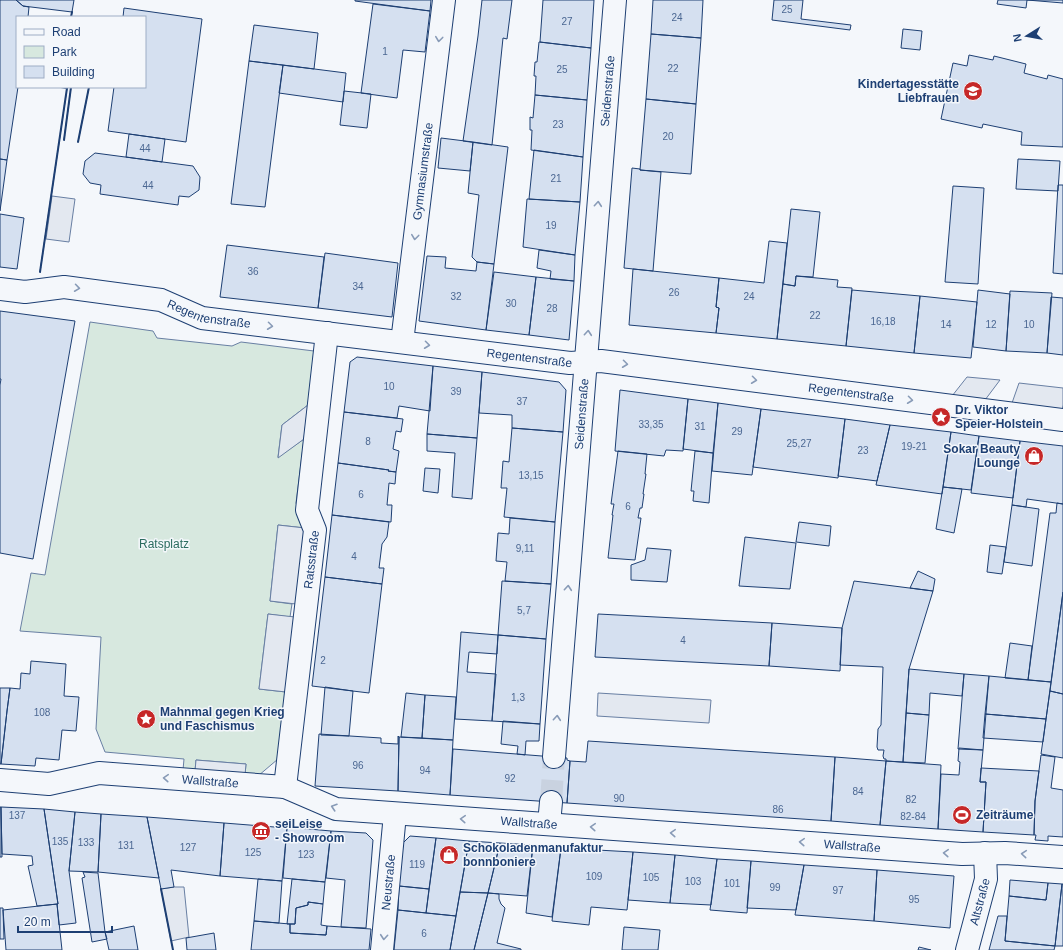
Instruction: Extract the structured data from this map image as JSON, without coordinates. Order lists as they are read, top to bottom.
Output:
{
  "streets": {
    "street": [
      "Seidenstraße",
      "Gymnasiumstraße",
      "Regentenstraße",
      "Ratsstraße",
      "Wallstraße",
      "Neustraße",
      "Altstraße"
    ]
  },
  "crossings": [
    ["Seidenstraße", "Regentenstraße"],
    ["Gymnasiumstraße", "Regentenstraße"],
    ["Regentenstraße", "Ratsstraße"],
    ["Ratsstraße", "Wallstraße"],
    ["Wallstraße", "Neustraße"],
    ["Wallstraße", "Altstraße"]
  ],
  "one_way": [
    "Seidenstraße",
    "Gymnasiumstraße",
    "Regentenstraße",
    "Wallstraße",
    "Neustraße"
  ],
  "parks": ["Ratsplatz"],
  "places": {
    "school or university": ["Kindertagesstätte Liebfrauen"],
    "place": ["Dr. Viktor Speier-Holstein", "Mahnmal gegen Krieg und Faschismus"],
    "shop": ["Sokar Beauty Lounge", "Schokoladenmanufaktur bonnboniere"],
    "sports": ["Zeiträume"],
    "museum": ["seiLeise - Showroom"]
  },
  "house_numbers": [
    "25",
    "24",
    "27",
    "1",
    "22",
    "25",
    "23",
    "20",
    "44",
    "21",
    "44",
    "19",
    "36",
    "34",
    "26",
    "32",
    "24",
    "30",
    "28",
    "22",
    "16,18",
    "14",
    "12",
    "10",
    "10",
    "39",
    "37",
    "33,35",
    "31",
    "29",
    "8",
    "25,27",
    "19-21",
    "23",
    "13,15",
    "6",
    "6",
    "9,11",
    "4",
    "5,7",
    "4",
    "2",
    "1,3",
    "108",
    "96",
    "94",
    "92",
    "84",
    "90",
    "82",
    "86",
    "137",
    "82-84",
    "135",
    "133",
    "131",
    "127",
    "125",
    "123",
    "119",
    "109",
    "105",
    "103",
    "101",
    "99",
    "97",
    "95",
    "6"
  ],
  "legend": ["Road", "Park", "Building"],
  "scale_bar": "20 m",
  "north": "left"
}
